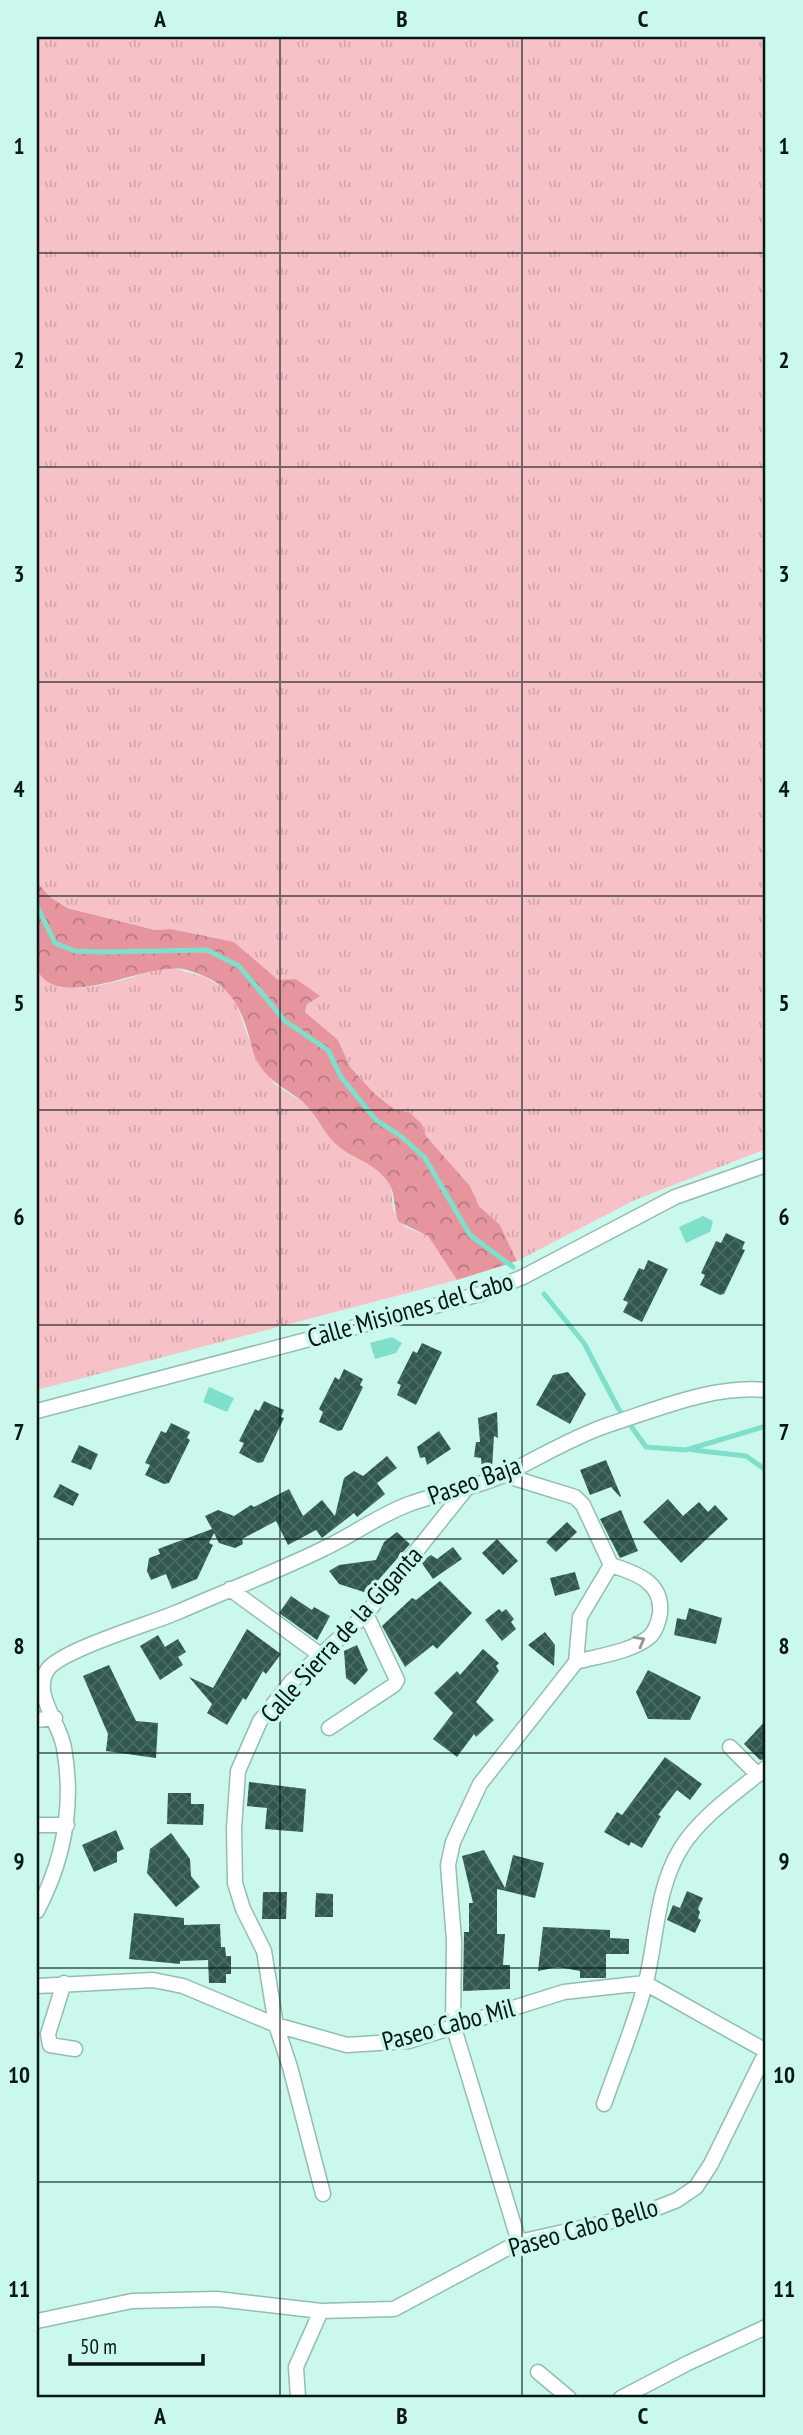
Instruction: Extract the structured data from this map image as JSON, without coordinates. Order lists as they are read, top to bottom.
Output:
{
  "streets": {
    "street": [
      "Calle Misiones del Cabo",
      "Paseo Baja",
      "Calle Sierra de la Giganta",
      "Paseo Cabo Mil",
      "Paseo Cabo Bello"
    ]
  },
  "crossings": [
    ["Paseo Baja", "Calle Sierra de la Giganta"],
    ["Calle Sierra de la Giganta", "Paseo Cabo Mil"]
  ],
  "scale_bar": "50 m",
  "grid": {
    "columns": ["A", "B", "C"],
    "rows": [
      "1",
      "2",
      "3",
      "4",
      "5",
      "6",
      "7",
      "8",
      "9",
      "10",
      "11"
    ]
  }
}
